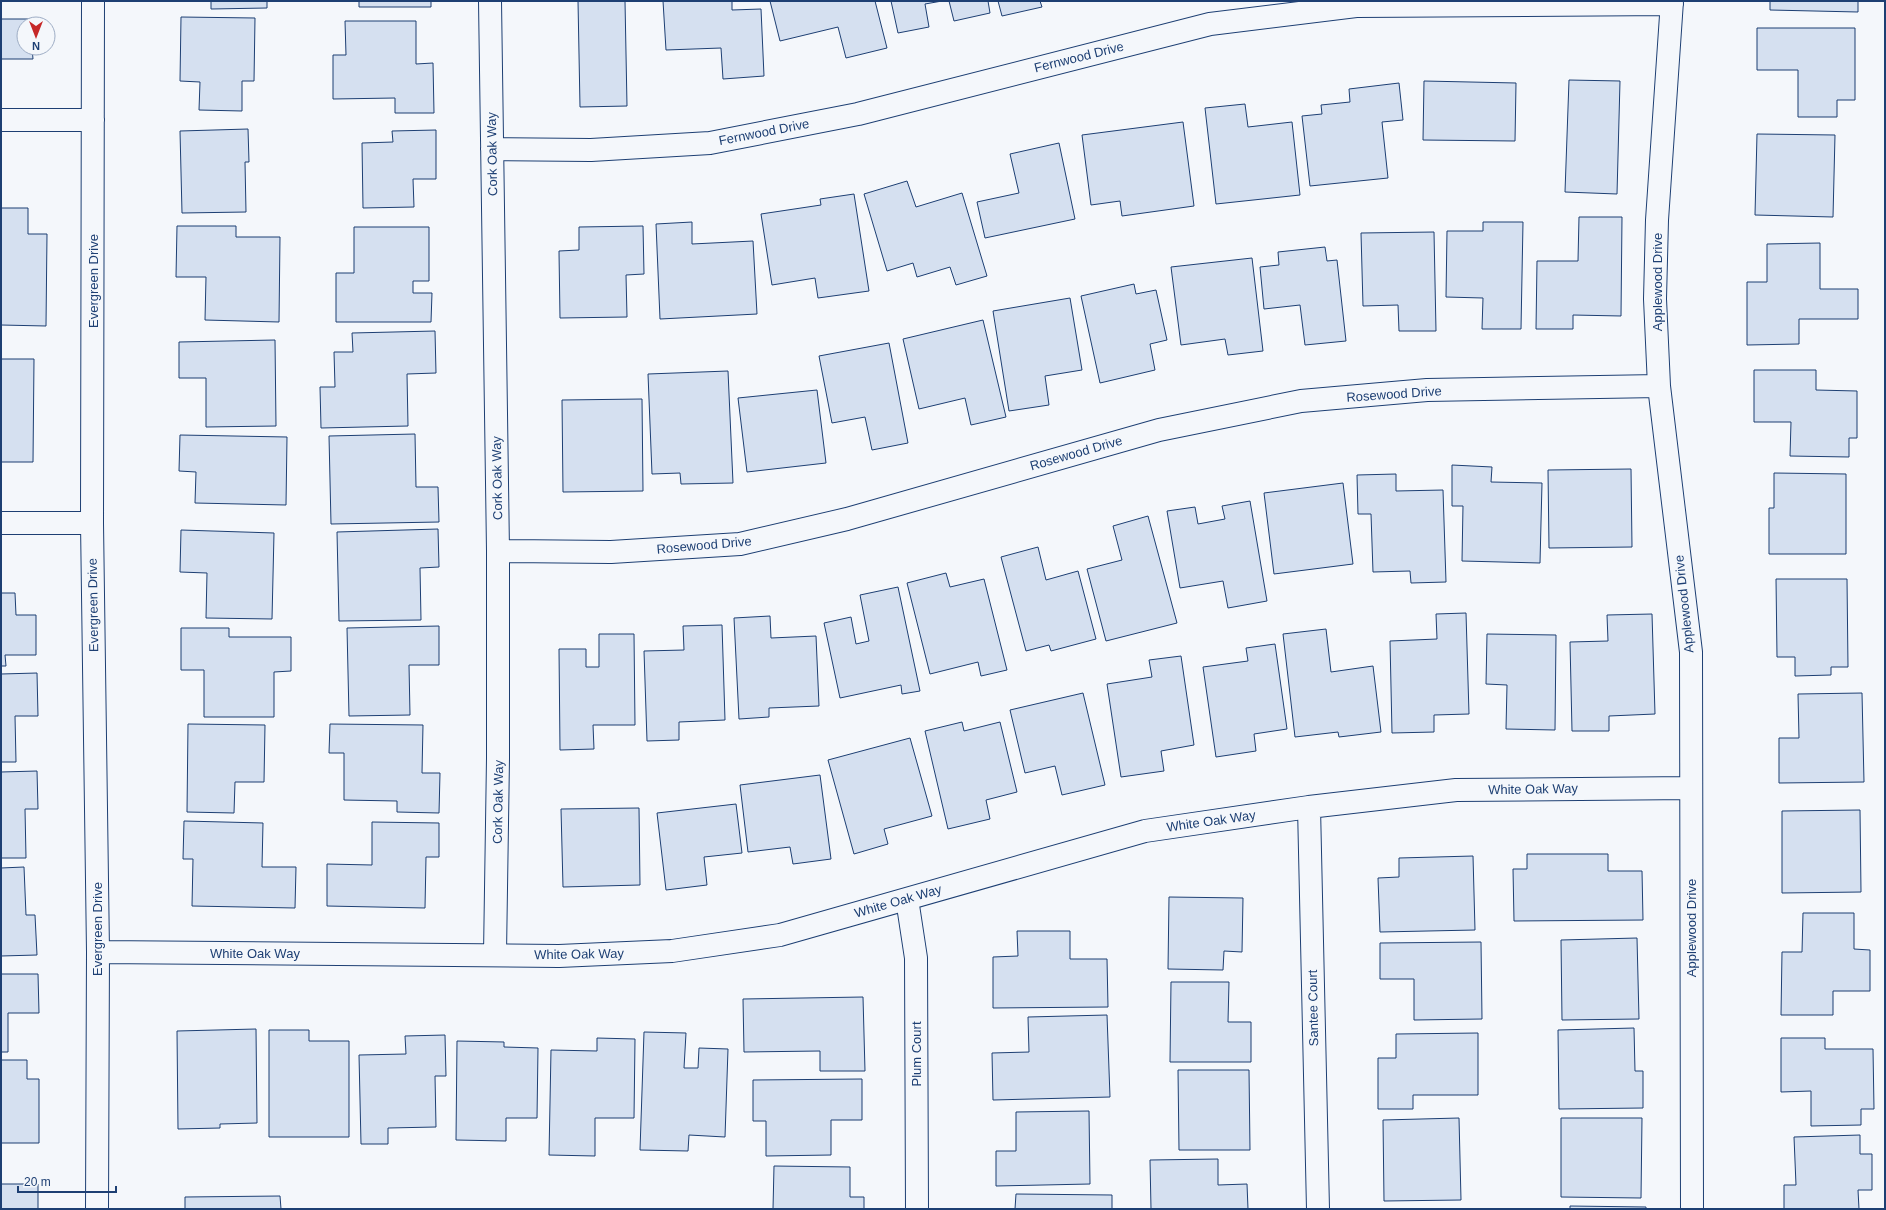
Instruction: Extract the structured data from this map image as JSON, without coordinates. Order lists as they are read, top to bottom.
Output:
{
  "streets": {
    "street": [
      "Fernwood Drive",
      "Cork Oak Way",
      "Evergreen Drive",
      "Applewood Drive",
      "Rosewood Drive",
      "White Oak Way",
      "Santee Court",
      "Plum Court"
    ]
  },
  "crossings": [
    ["Fernwood Drive", "Cork Oak Way"],
    ["Fernwood Drive", "Applewood Drive"],
    ["Cork Oak Way", "Rosewood Drive"],
    ["Cork Oak Way", "White Oak Way"],
    ["Evergreen Drive", "White Oak Way"],
    ["Applewood Drive", "Rosewood Drive"],
    ["Applewood Drive", "White Oak Way"],
    ["White Oak Way", "Santee Court"],
    ["White Oak Way", "Plum Court"]
  ],
  "scale_bar": "20 m",
  "north": "bottom"
}
